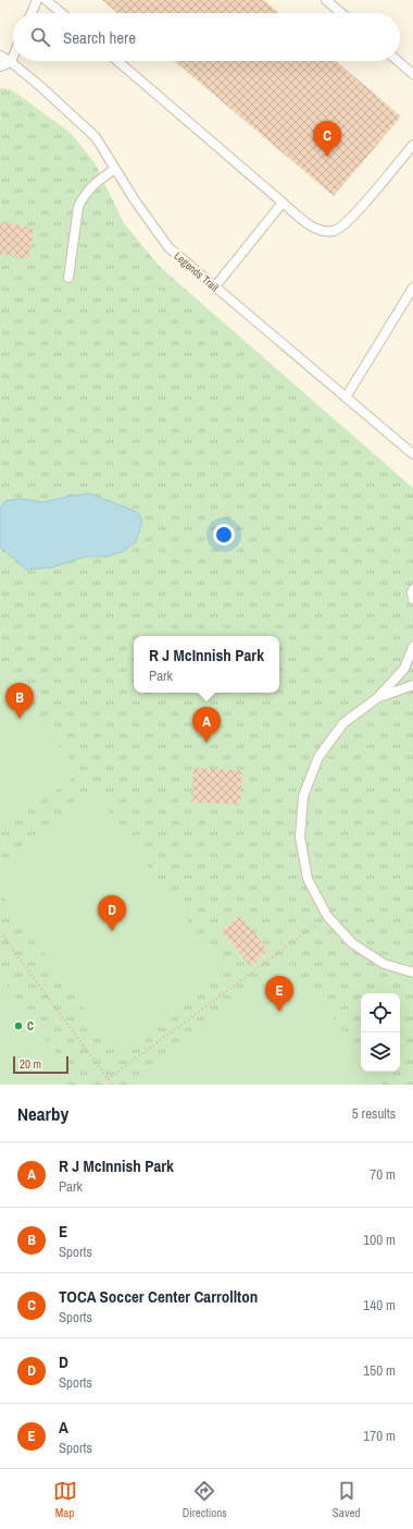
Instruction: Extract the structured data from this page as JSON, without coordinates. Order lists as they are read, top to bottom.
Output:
{
  "streets": {
    "lane": ["Legends Trail"]
  },
  "places": ["C"],
  "scale_bar": "20 m",
  "page": {
    "search": "Search here",
    "pins": [
      "C",
      "B",
      "A",
      "D",
      "E"
    ],
    "popup": ["R J McInnish Park", "Park"],
    "scale": "20 m",
    "heading": ["Nearby", "5 results"],
    "list": [
      {
        "mark": "A",
        "name": "R J McInnish Park",
        "note": "Park",
        "value": "70 m"
      },
      {
        "mark": "B",
        "name": "E",
        "note": "Sports",
        "value": "100 m"
      },
      {
        "mark": "C",
        "name": "TOCA Soccer Center Carrollton",
        "note": "Sports",
        "value": "140 m"
      },
      {
        "mark": "D",
        "name": "D",
        "note": "Sports",
        "value": "150 m"
      },
      {
        "mark": "E",
        "name": "A",
        "note": "Sports",
        "value": "170 m"
      }
    ],
    "nav": ["Map", "Directions", "Saved"]
  }
}
